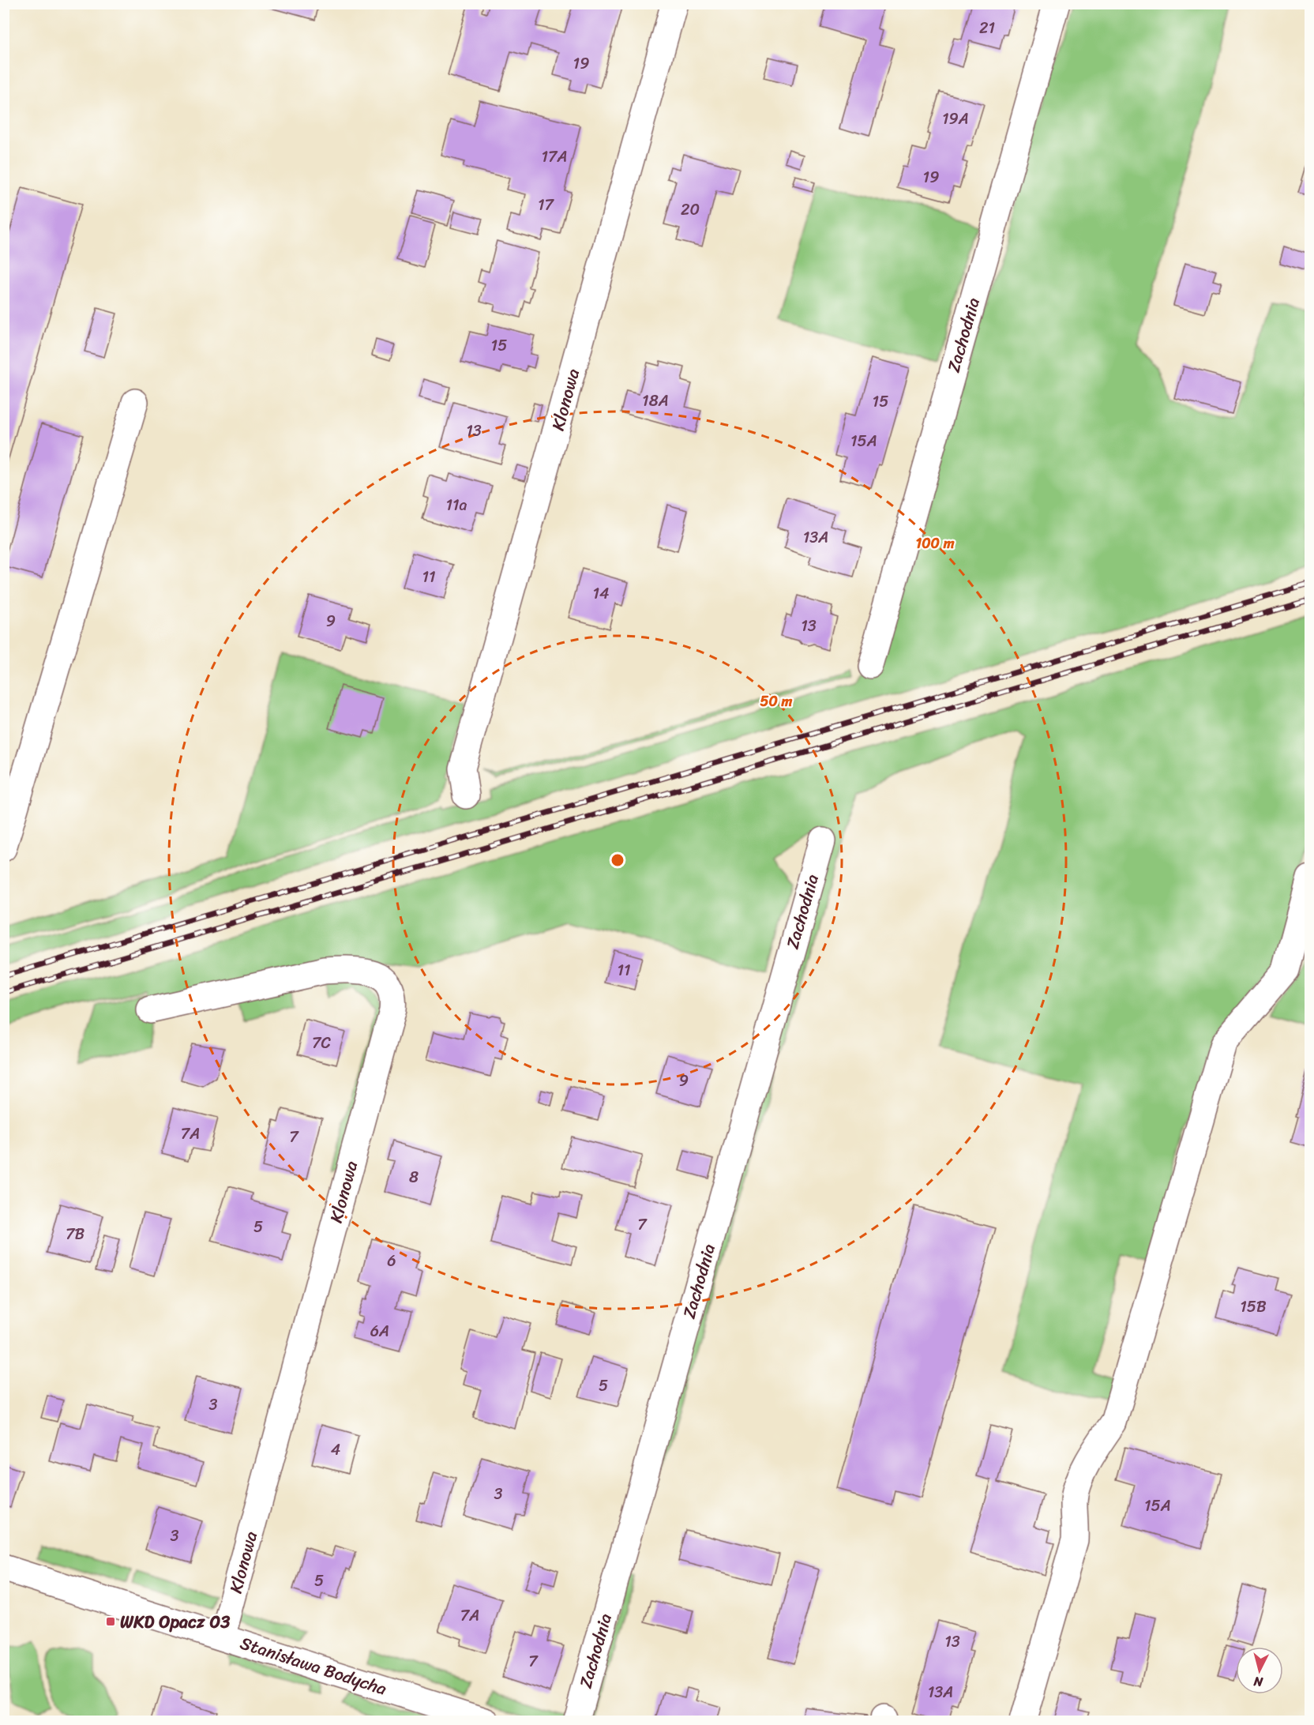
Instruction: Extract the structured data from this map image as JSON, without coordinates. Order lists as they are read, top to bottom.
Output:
{
  "streets": {
    "street": ["Zachodnia", "Klonowa", "Stanisława Bodycha"]
  },
  "crossings": [
    ["Klonowa", "Stanisława Bodycha"]
  ],
  "places": {
    "transit": ["WKD Opacz 03"]
  },
  "house_numbers": [
    "21",
    "19",
    "19A",
    "17A",
    "19",
    "17",
    "20",
    "15",
    "18A",
    "15",
    "13",
    "15A",
    "11a",
    "13A",
    "11",
    "14",
    "9",
    "13",
    "11",
    "7C",
    "9",
    "7A",
    "7",
    "8",
    "7",
    "5",
    "7B",
    "6",
    "15B",
    "6A",
    "5",
    "3",
    "4",
    "3",
    "15A",
    "3",
    "5",
    "7A",
    "13",
    "7",
    "13A"
  ],
  "north": "bottom",
  "rings": ["100 m", "50 m"]
}
